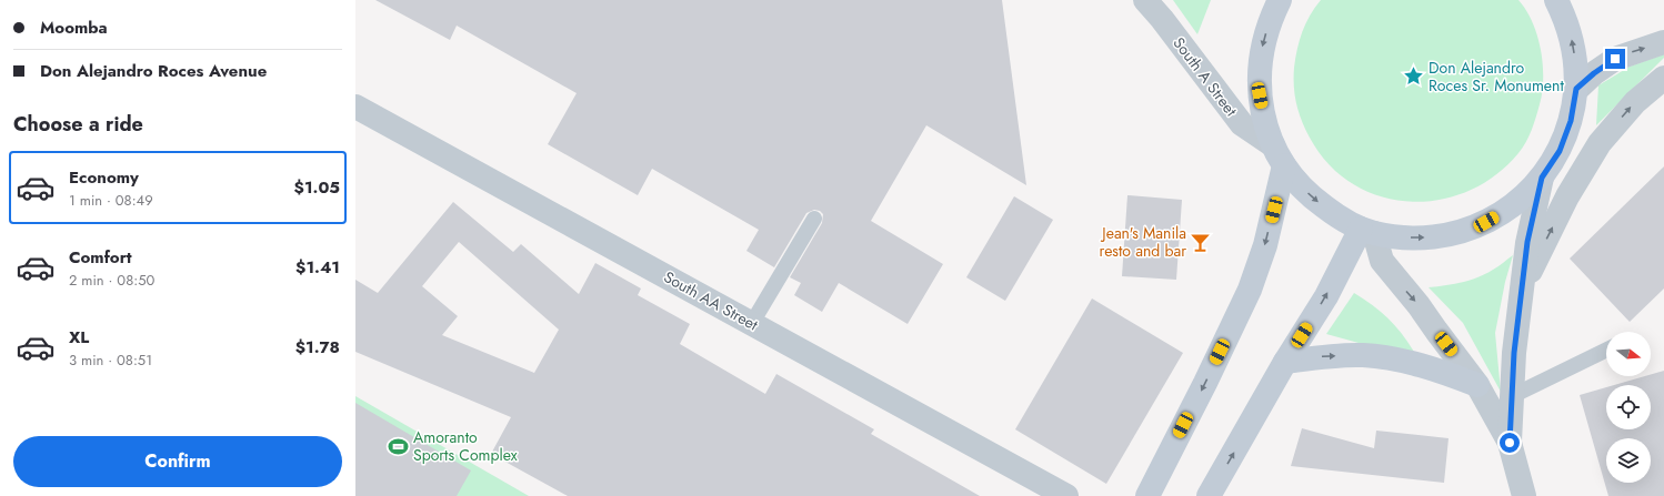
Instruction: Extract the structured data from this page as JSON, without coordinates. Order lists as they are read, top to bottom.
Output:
{
  "streets": {
    "street": ["South A Street", "South AA Street"]
  },
  "places": {
    "place": ["Don Alejandro Roces Sr. Monument"],
    "bar": ["Jean's Manila resto and bar"],
    "sports": ["Amoranto Sports Complex"]
  },
  "north": "right",
  "page": {
    "banner": ["Moomba", "Don Alejandro Roces Avenue"],
    "heading": "Choose a ride",
    "list": [
      {
        "name": "Economy",
        "note": "1 min · 08:49",
        "value": "$1.05"
      },
      {
        "name": "Comfort",
        "note": "2 min · 08:50",
        "value": "$1.41"
      },
      {
        "name": "XL",
        "note": "3 min · 08:51",
        "value": "$1.78"
      }
    ],
    "buttons": "Confirm"
  }
}
